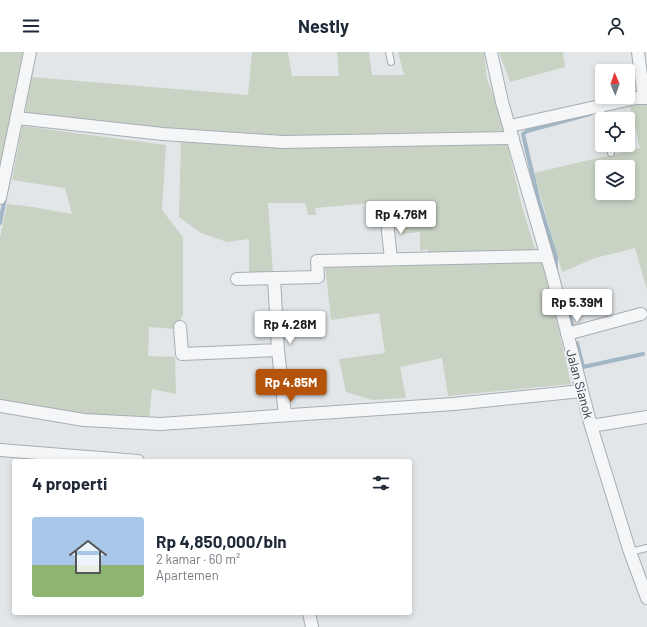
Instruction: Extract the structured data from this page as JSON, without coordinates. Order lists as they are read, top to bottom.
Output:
{
  "streets": {
    "street": ["Jalan Sianok"]
  },
  "north": "top",
  "page": {
    "header": "Nestly",
    "price": [
      "Rp 4.76M",
      "Rp 5.39M",
      "Rp 4.28M",
      "Rp 4.85M"
    ],
    "heading": "4 properti",
    "list": [
      {
        "name": "Rp 4,850,000/bln",
        "note": "2 kamar · 60 m² · Apartemen"
      }
    ]
  }
}
